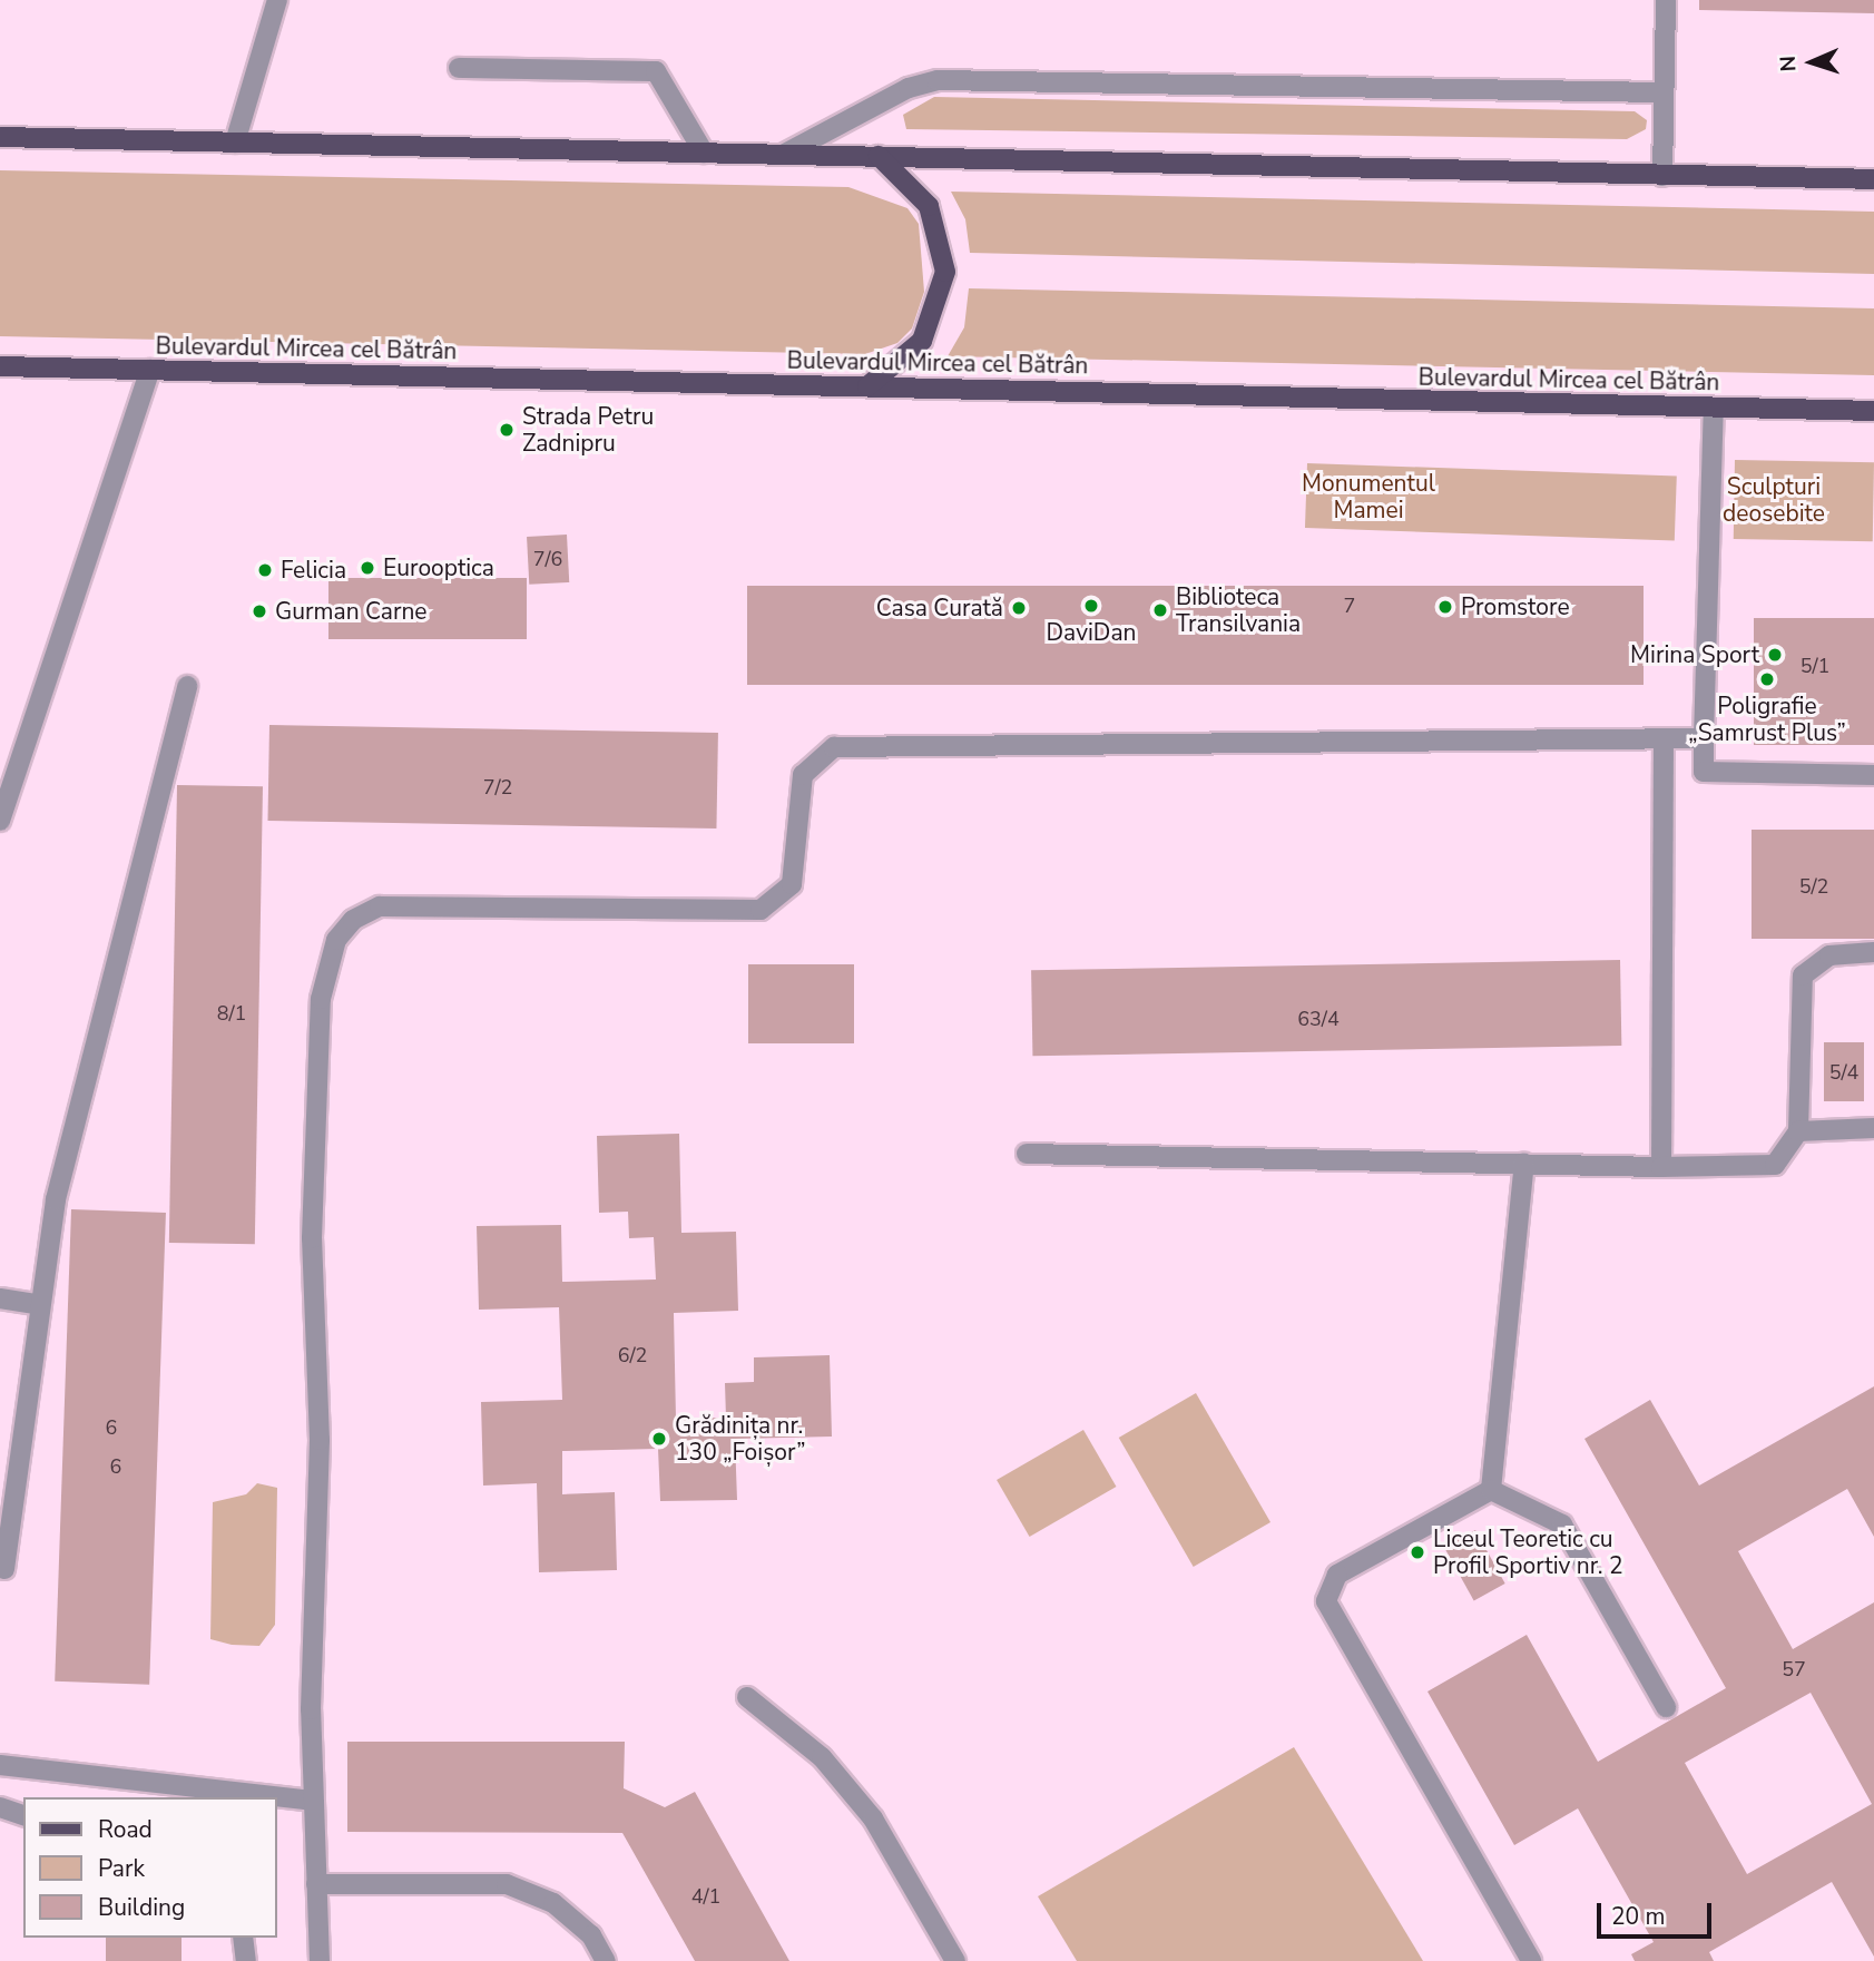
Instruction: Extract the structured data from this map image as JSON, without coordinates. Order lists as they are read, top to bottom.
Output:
{
  "streets": {
    "main road": ["Bulevardul Mircea cel Bătrân"]
  },
  "parks": ["Monumentul Mamei", "Sculpturi deosebite"],
  "places": [
    "Strada Petru Zadnipru",
    "Eurooptica",
    "Felicia",
    "DaviDan",
    "Promstore",
    "Casa Curată",
    "Biblioteca Transilvania",
    "Gurman Carne",
    "Mirina Sport",
    "Poligrafie „Samrust Plus”",
    "Grădinița nr. 130 „Foișor”",
    "Liceul Teoretic cu Profil Sportiv nr. 2"
  ],
  "house_numbers": [
    "7/6",
    "7",
    "5/1",
    "7/2",
    "5/2",
    "8/1",
    "63/4",
    "5/4",
    "6/2",
    "6",
    "6",
    "57",
    "4/1"
  ],
  "legend": ["Road", "Park", "Building"],
  "scale_bar": "20 m",
  "north": "left"
}
